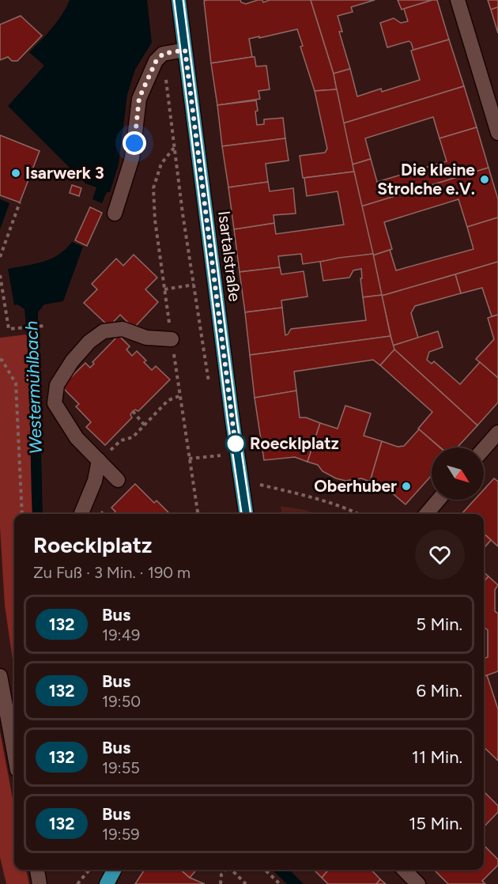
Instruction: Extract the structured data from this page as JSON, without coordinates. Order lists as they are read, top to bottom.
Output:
{
  "streets": {
    "main road": ["Isartalstraße"]
  },
  "water": ["Westermühlbach"],
  "places": [
    "Isarwerk 3",
    "Die kleine Strolche e.V.",
    "Roecklplatz",
    "Oberhuber"
  ],
  "lines": ["bus line 132"],
  "north": "bottom right",
  "page": {
    "heading": ["Roecklplatz", "Zu Fuß · 3 Min. · 190 m"],
    "list": [
      {
        "mark": "132",
        "name": "Bus",
        "note": "19:49",
        "value": "5 Min."
      },
      {
        "mark": "132",
        "name": "Bus",
        "note": "19:50",
        "value": "6 Min."
      },
      {
        "mark": "132",
        "name": "Bus",
        "note": "19:55",
        "value": "11 Min."
      },
      {
        "mark": "132",
        "name": "Bus",
        "note": "19:59",
        "value": "15 Min."
      }
    ]
  }
}
